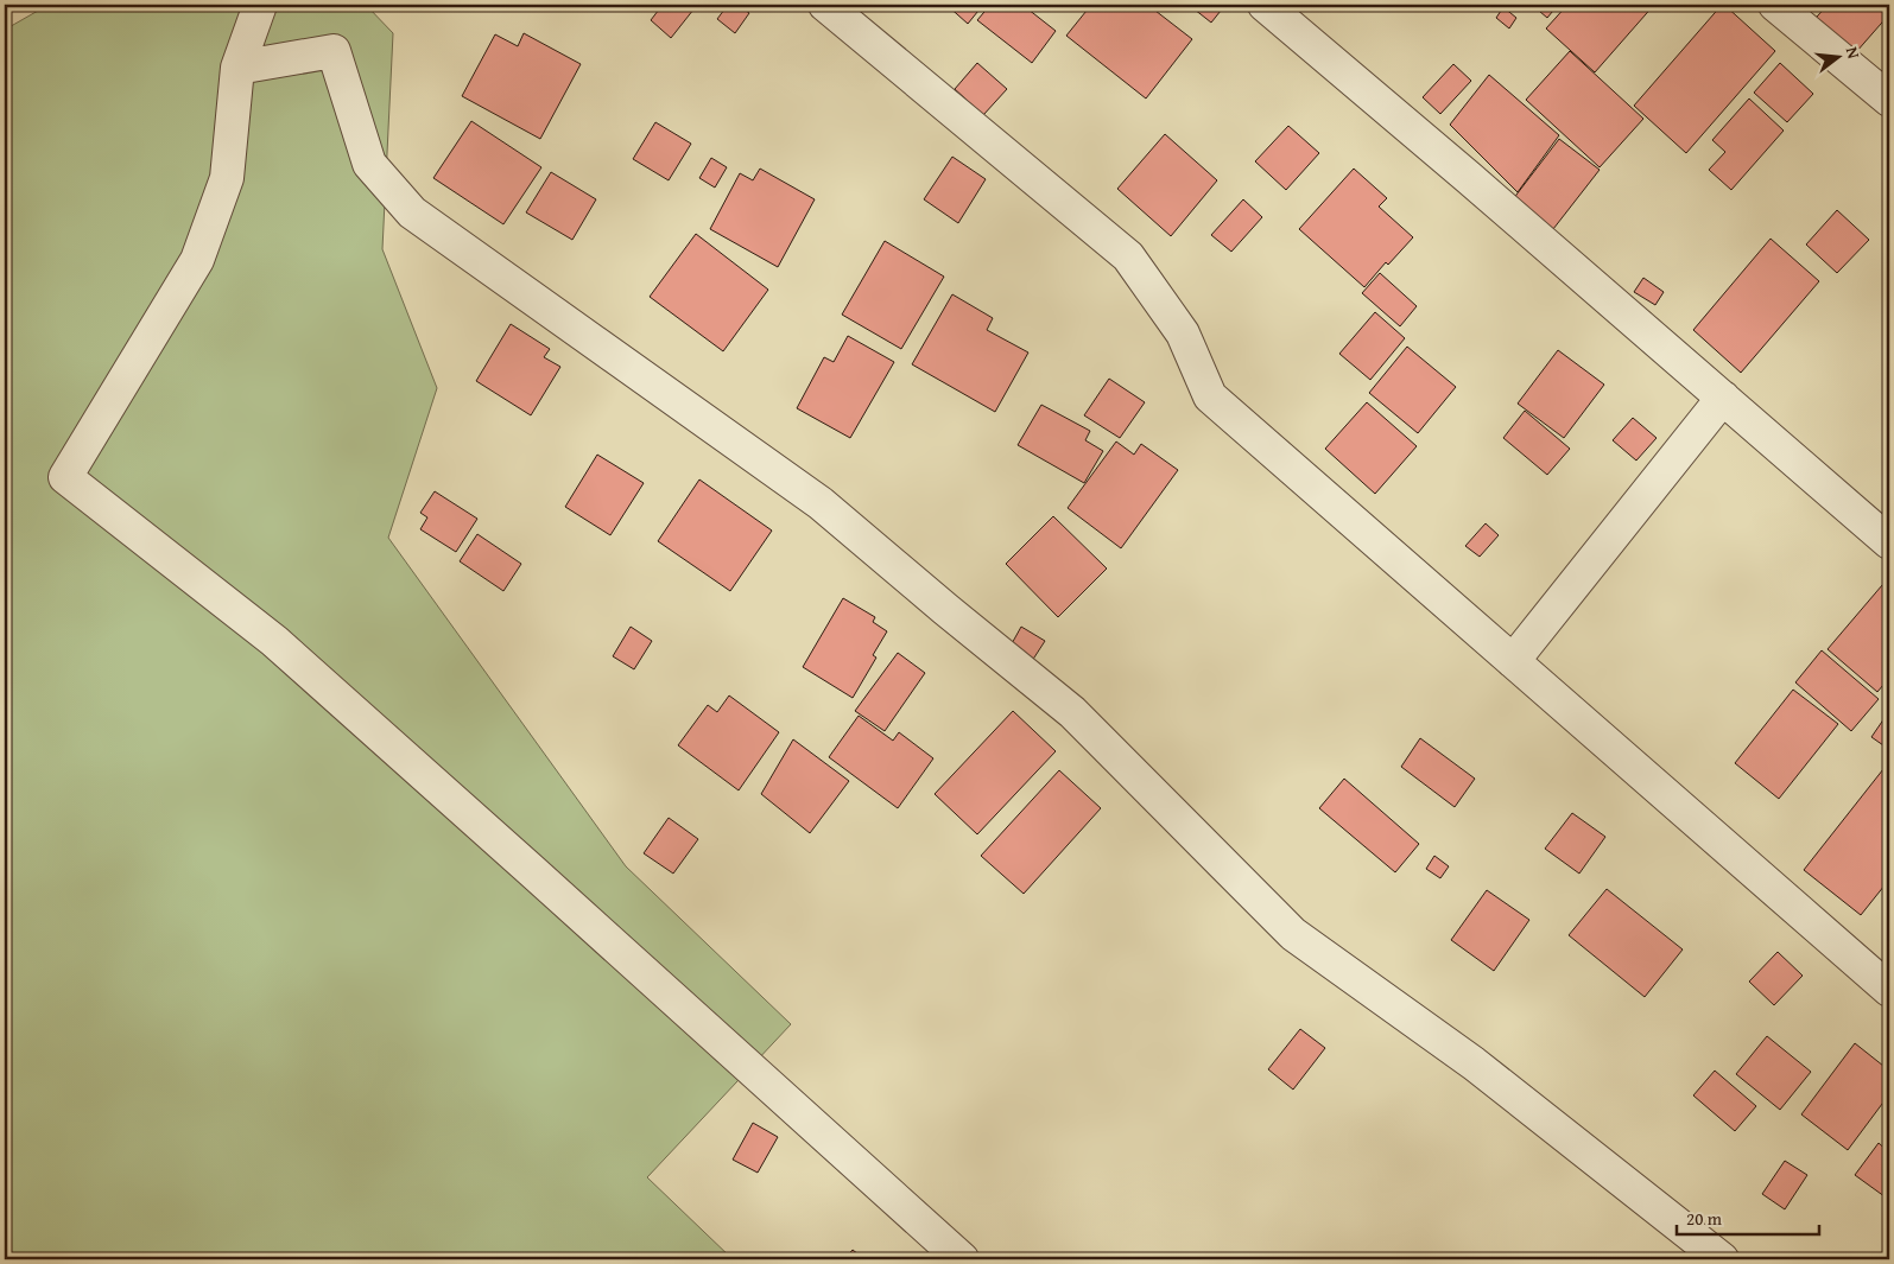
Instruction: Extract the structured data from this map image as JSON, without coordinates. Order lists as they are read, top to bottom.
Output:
{
  "scale_bar": "20 m",
  "north": "right"
}
